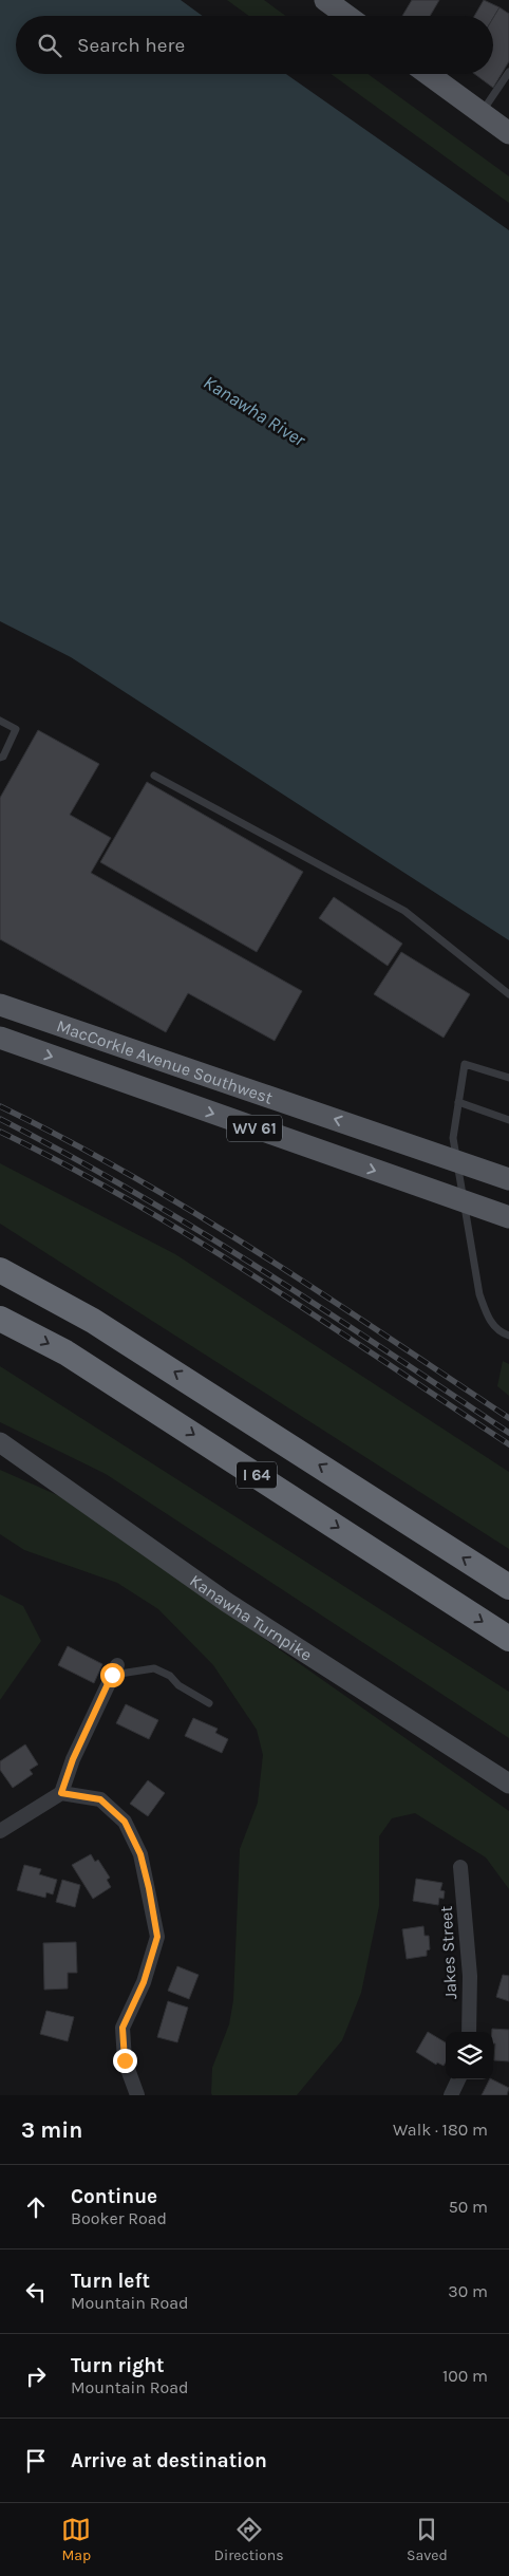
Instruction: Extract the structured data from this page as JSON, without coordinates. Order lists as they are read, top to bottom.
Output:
{
  "streets": {
    "highway": ["I 64"],
    "main road": ["MacCorkle Avenue Southwest", "WV 61", "Kanawha Turnpike"],
    "street": ["Jakes Street"]
  },
  "water": ["Kanawha River"],
  "page": {
    "search": "Search here",
    "heading": ["3 min", "Walk · 180 m"],
    "list": [
      ["Continue", "Booker Road", "50 m"],
      ["Turn left", "Mountain Road", "30 m"],
      ["Turn right", "Mountain Road", "100 m"],
      "Arrive at destination"
    ],
    "nav": ["Map", "Directions", "Saved"]
  }
}
